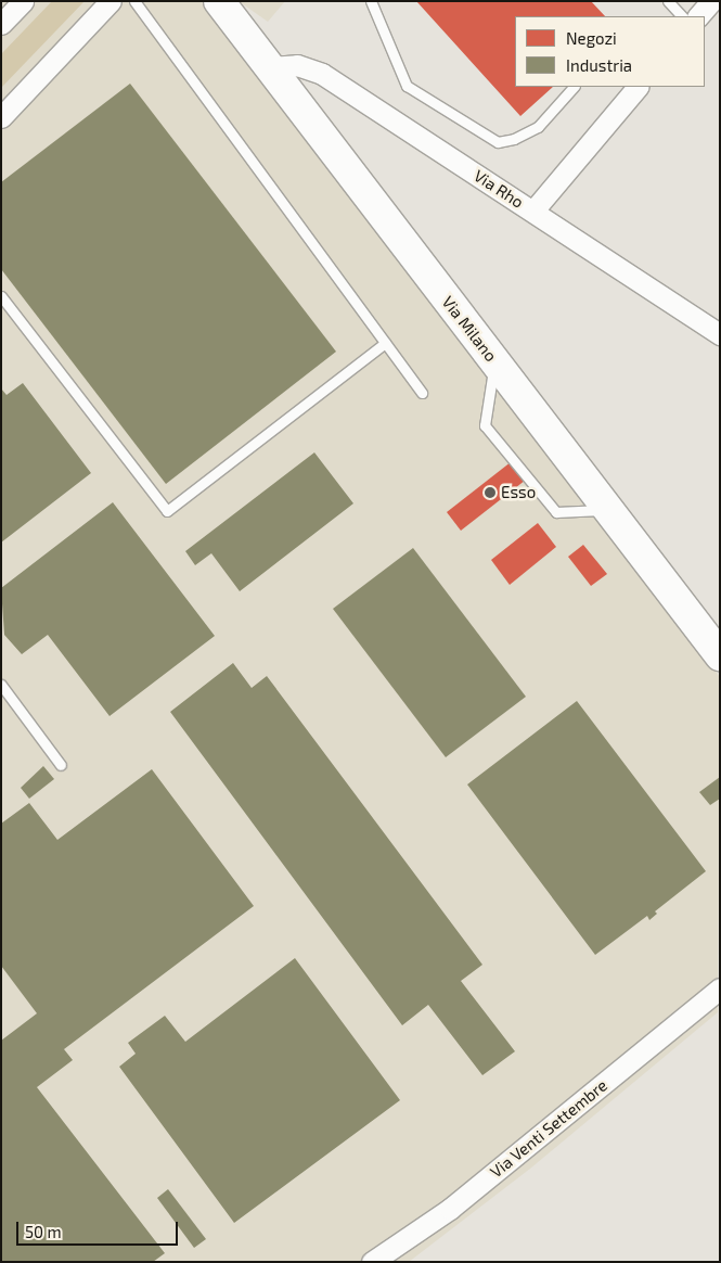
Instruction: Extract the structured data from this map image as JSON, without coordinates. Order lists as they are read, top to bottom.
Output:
{
  "streets": {
    "main road": ["Via Milano"],
    "street": ["Via Rho", "Via Venti Settembre"]
  },
  "crossings": [
    ["Via Rho", "Via Milano"]
  ],
  "places": ["Esso"],
  "legend": ["Negozi", "Industria"],
  "scale_bar": "50 m"
}
